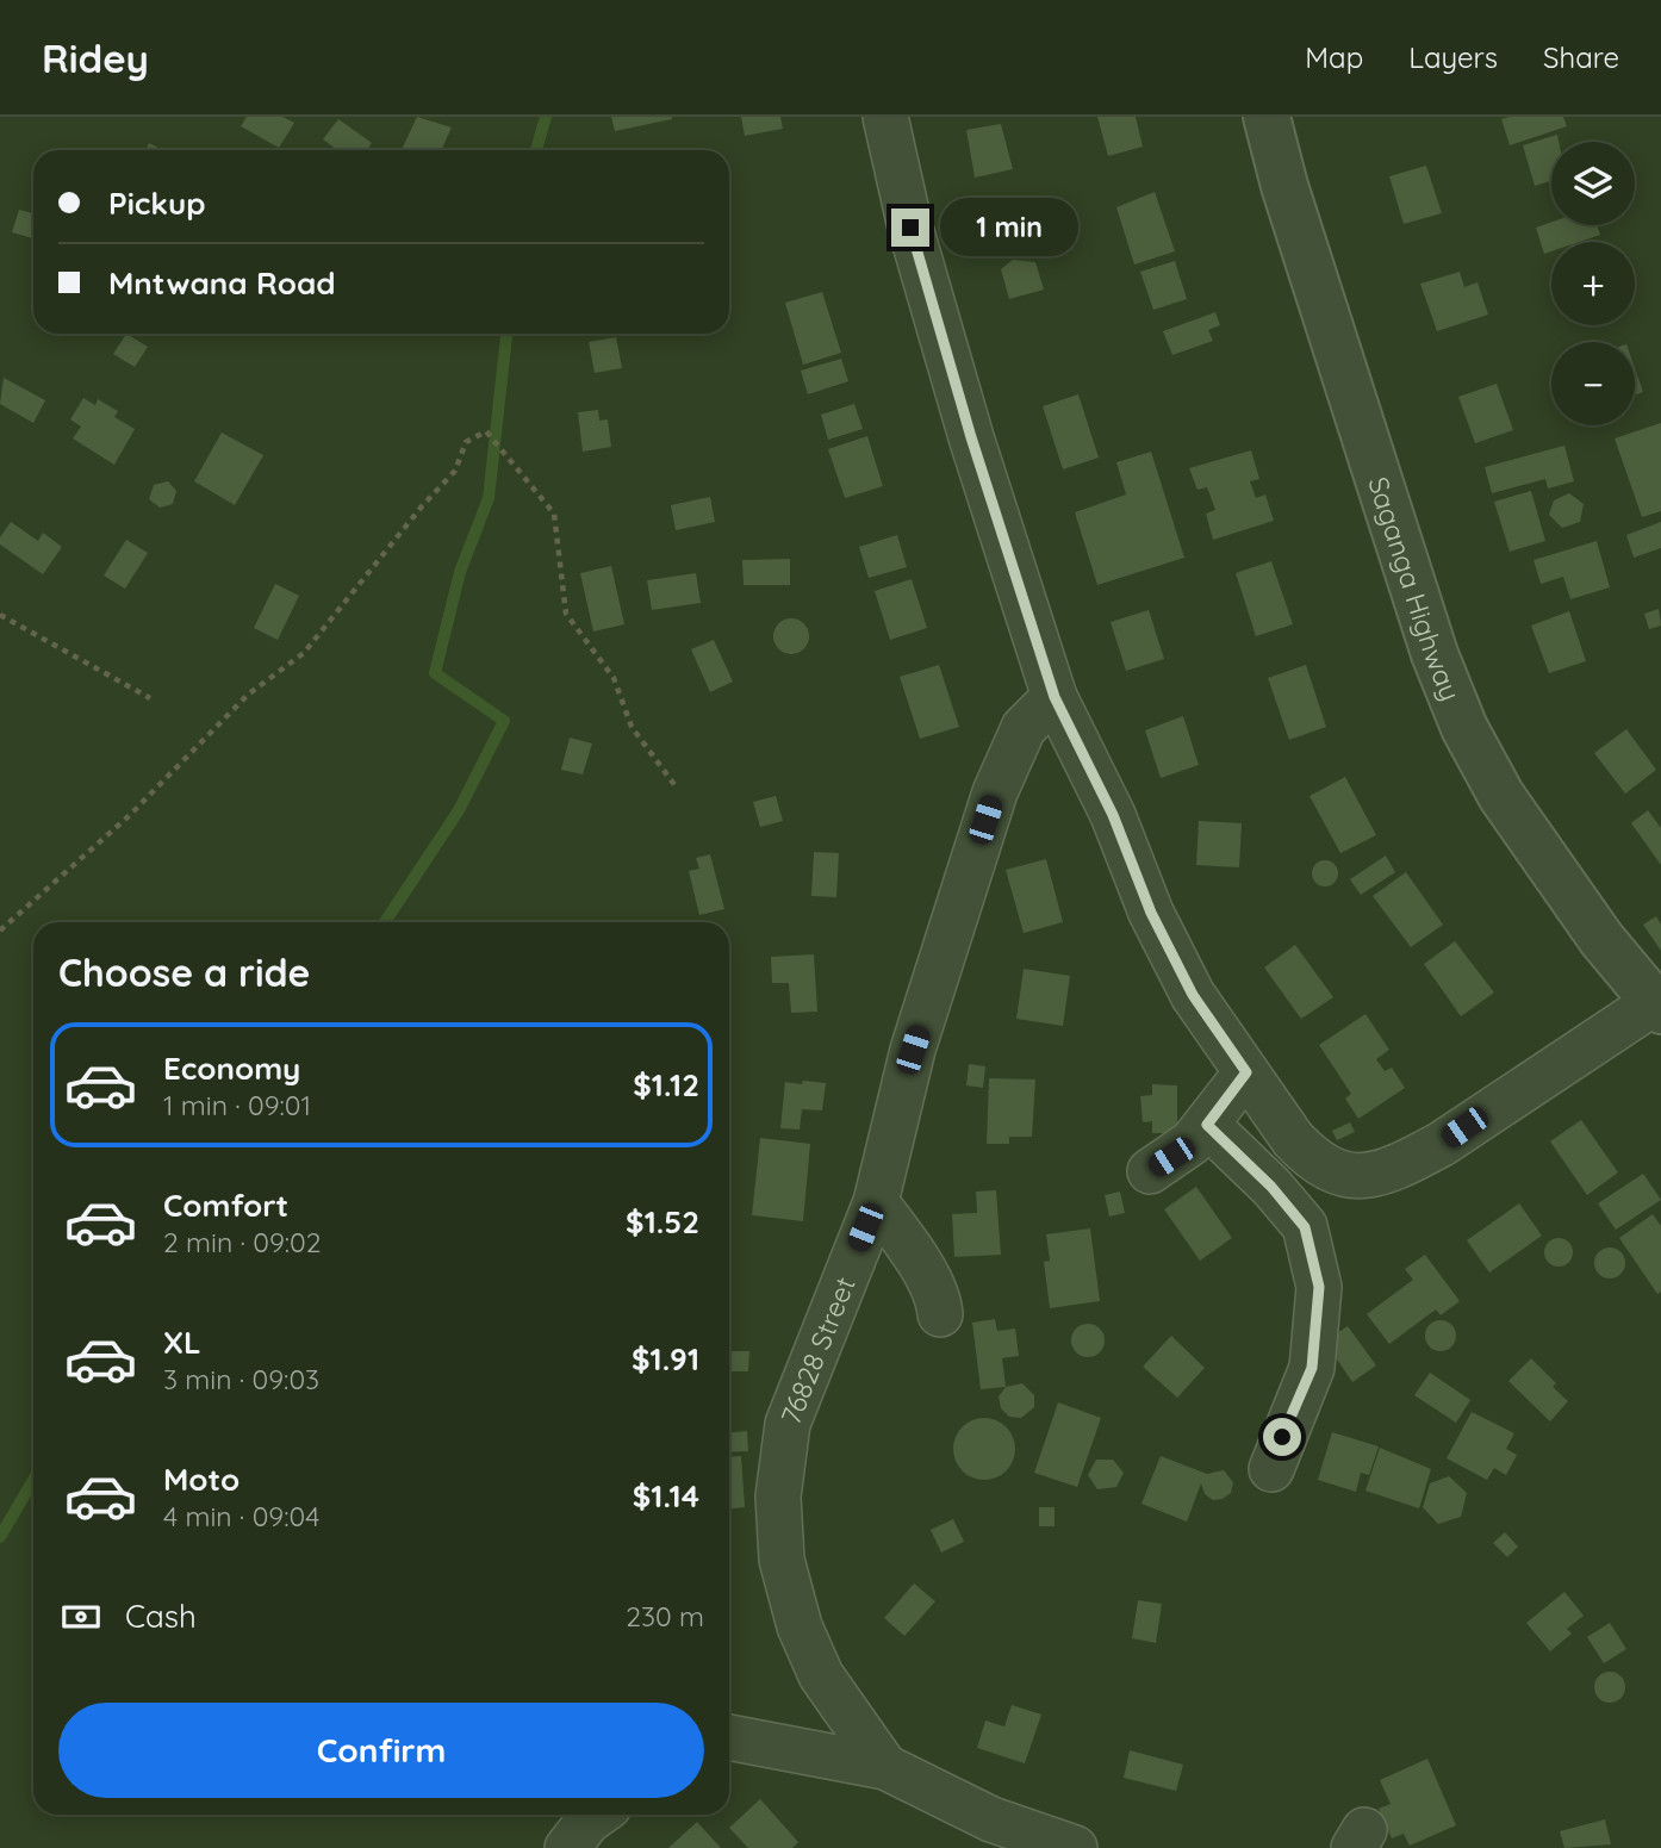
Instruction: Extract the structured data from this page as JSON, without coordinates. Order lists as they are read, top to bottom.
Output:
{
  "streets": {
    "street": ["Saganga Highway", "76828 Street"]
  },
  "page": {
    "header": "Ridey",
    "nav": ["Map", "Layers", "Share"],
    "map_buttons": ["+", "−"],
    "banner": ["Pickup", "Mntwana Road"],
    "bubble": "1 min",
    "heading": "Choose a ride",
    "list": [
      {
        "name": "Economy",
        "note": "1 min · 09:01",
        "value": "$1.12"
      },
      {
        "name": "Comfort",
        "note": "2 min · 09:02",
        "value": "$1.52"
      },
      {
        "name": "XL",
        "note": "3 min · 09:03",
        "value": "$1.91"
      },
      {
        "name": "Moto",
        "note": "4 min · 09:04",
        "value": "$1.14"
      }
    ],
    "pay": ["Cash", "230 m"],
    "buttons": "Confirm"
  }
}
